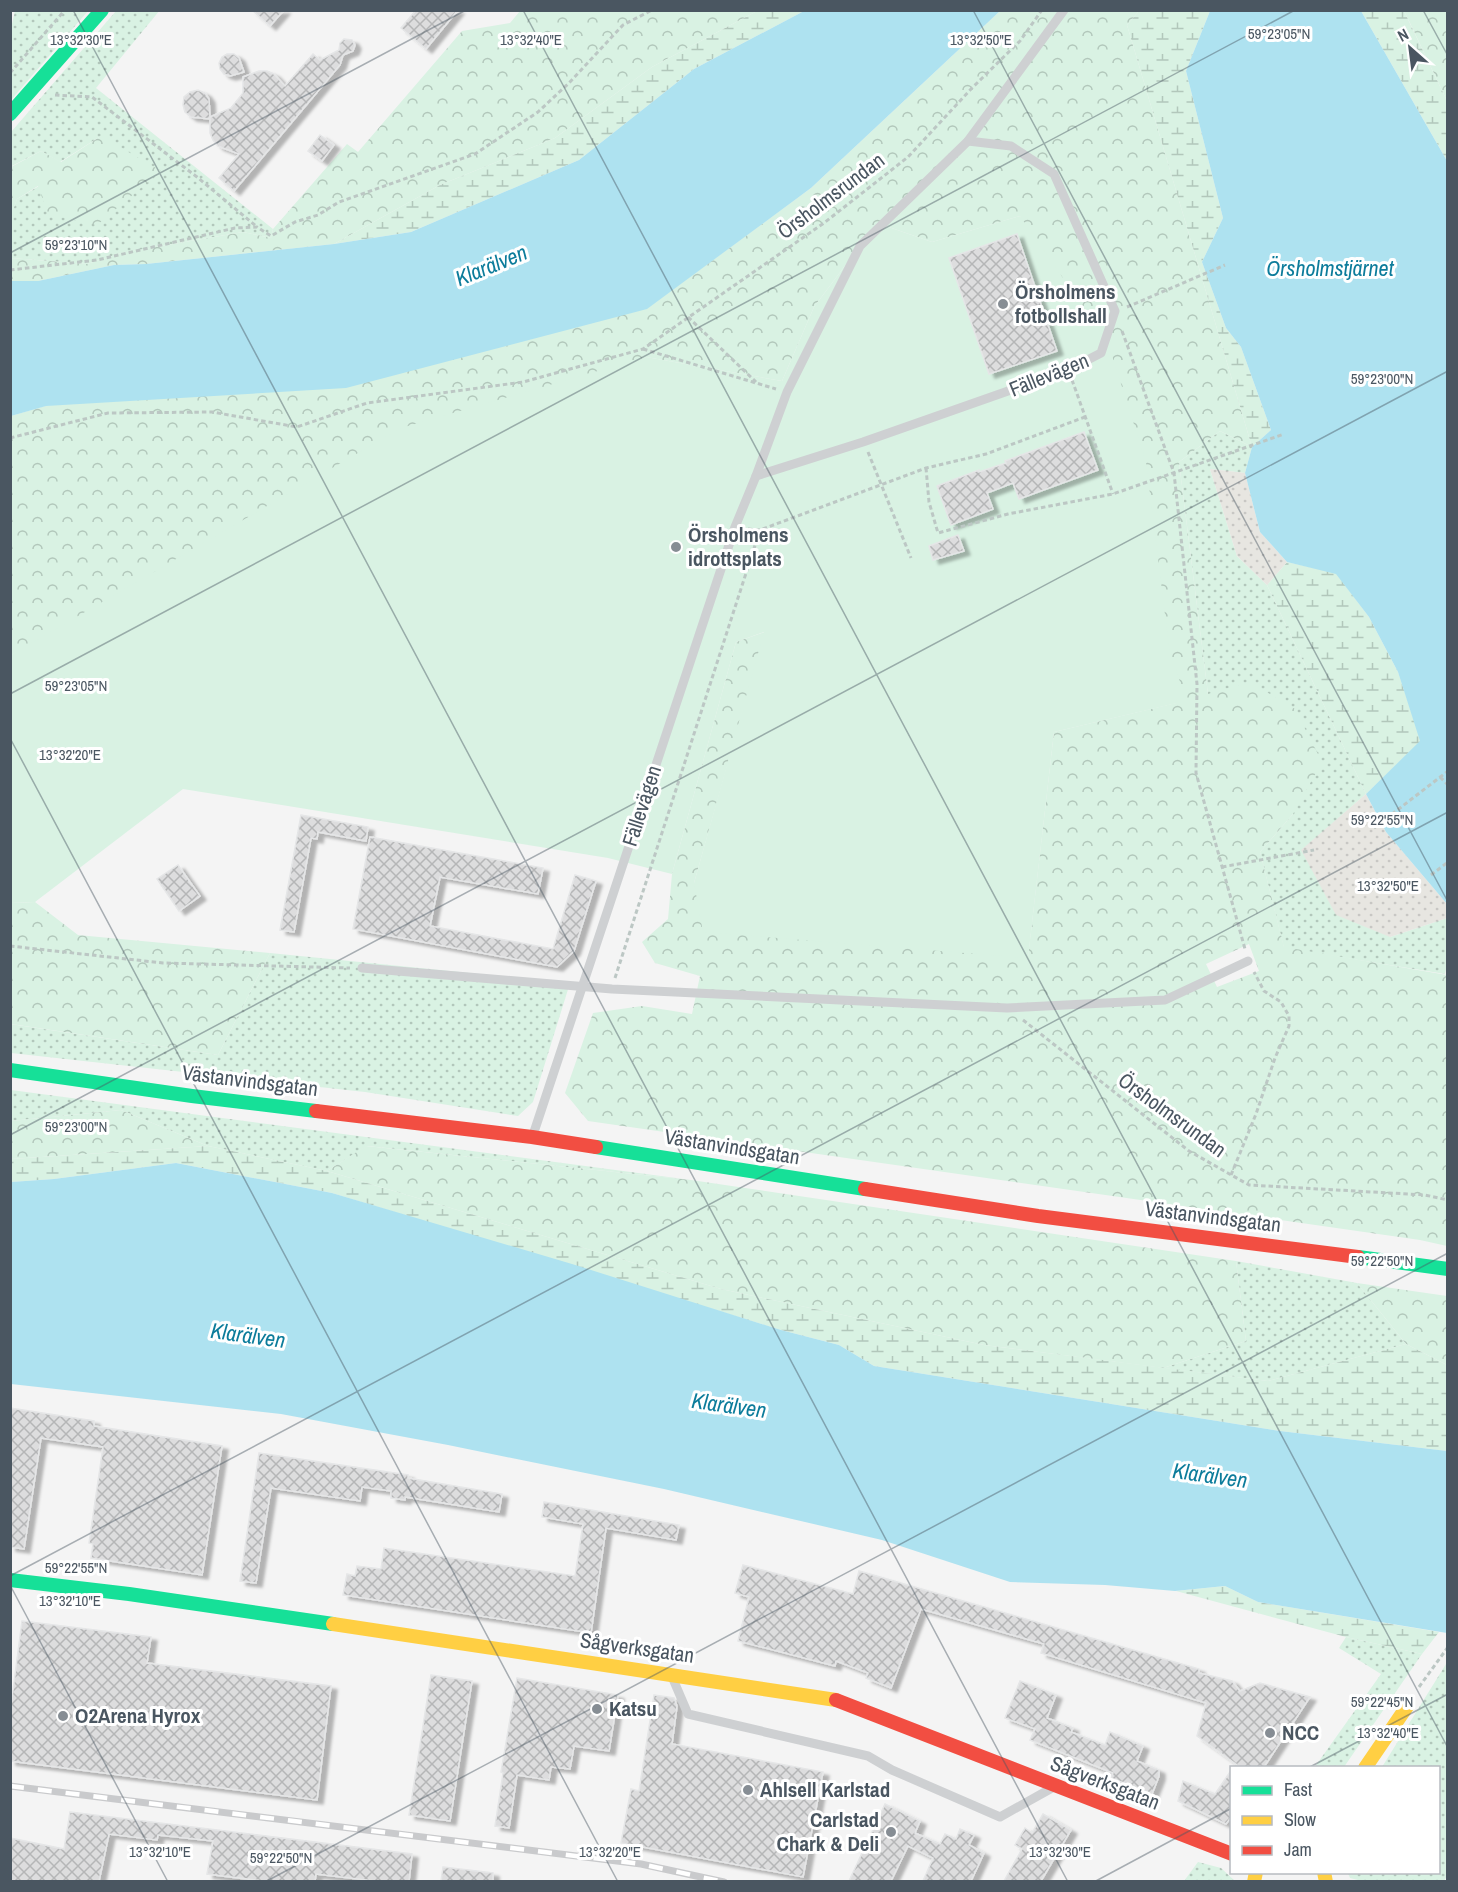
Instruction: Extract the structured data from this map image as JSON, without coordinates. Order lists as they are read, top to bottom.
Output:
{
  "streets": {
    "street": ["Västanvindsgatan", "Sågverksgatan"],
    "lane": ["Fällevägen"],
    "path": ["Örsholmsrundan"]
  },
  "crossings": [
    ["Fällevägen", "Västanvindsgatan"]
  ],
  "water": ["Klarälven", "Örsholmstjärnet"],
  "places": [
    "Örsholmens fotbollshall",
    "Örsholmens idrottsplats",
    "Katsu",
    "O2Arena Hyrox",
    "NCC",
    "Ahlsell Karlstad",
    "Carlstad Chark & Deli"
  ],
  "legend": ["Fast", "Slow", "Jam"],
  "north": "top left",
  "coordinates": [
    "59°23'05\"N",
    "13°32'30\"E",
    "13°32'40\"E",
    "13°32'50\"E",
    "59°23'10\"N",
    "59°23'00\"N",
    "13°32'20\"E",
    "59°22'55\"N",
    "59°22'50\"N",
    "13°32'10\"E",
    "59°22'45\"N"
  ]
}
